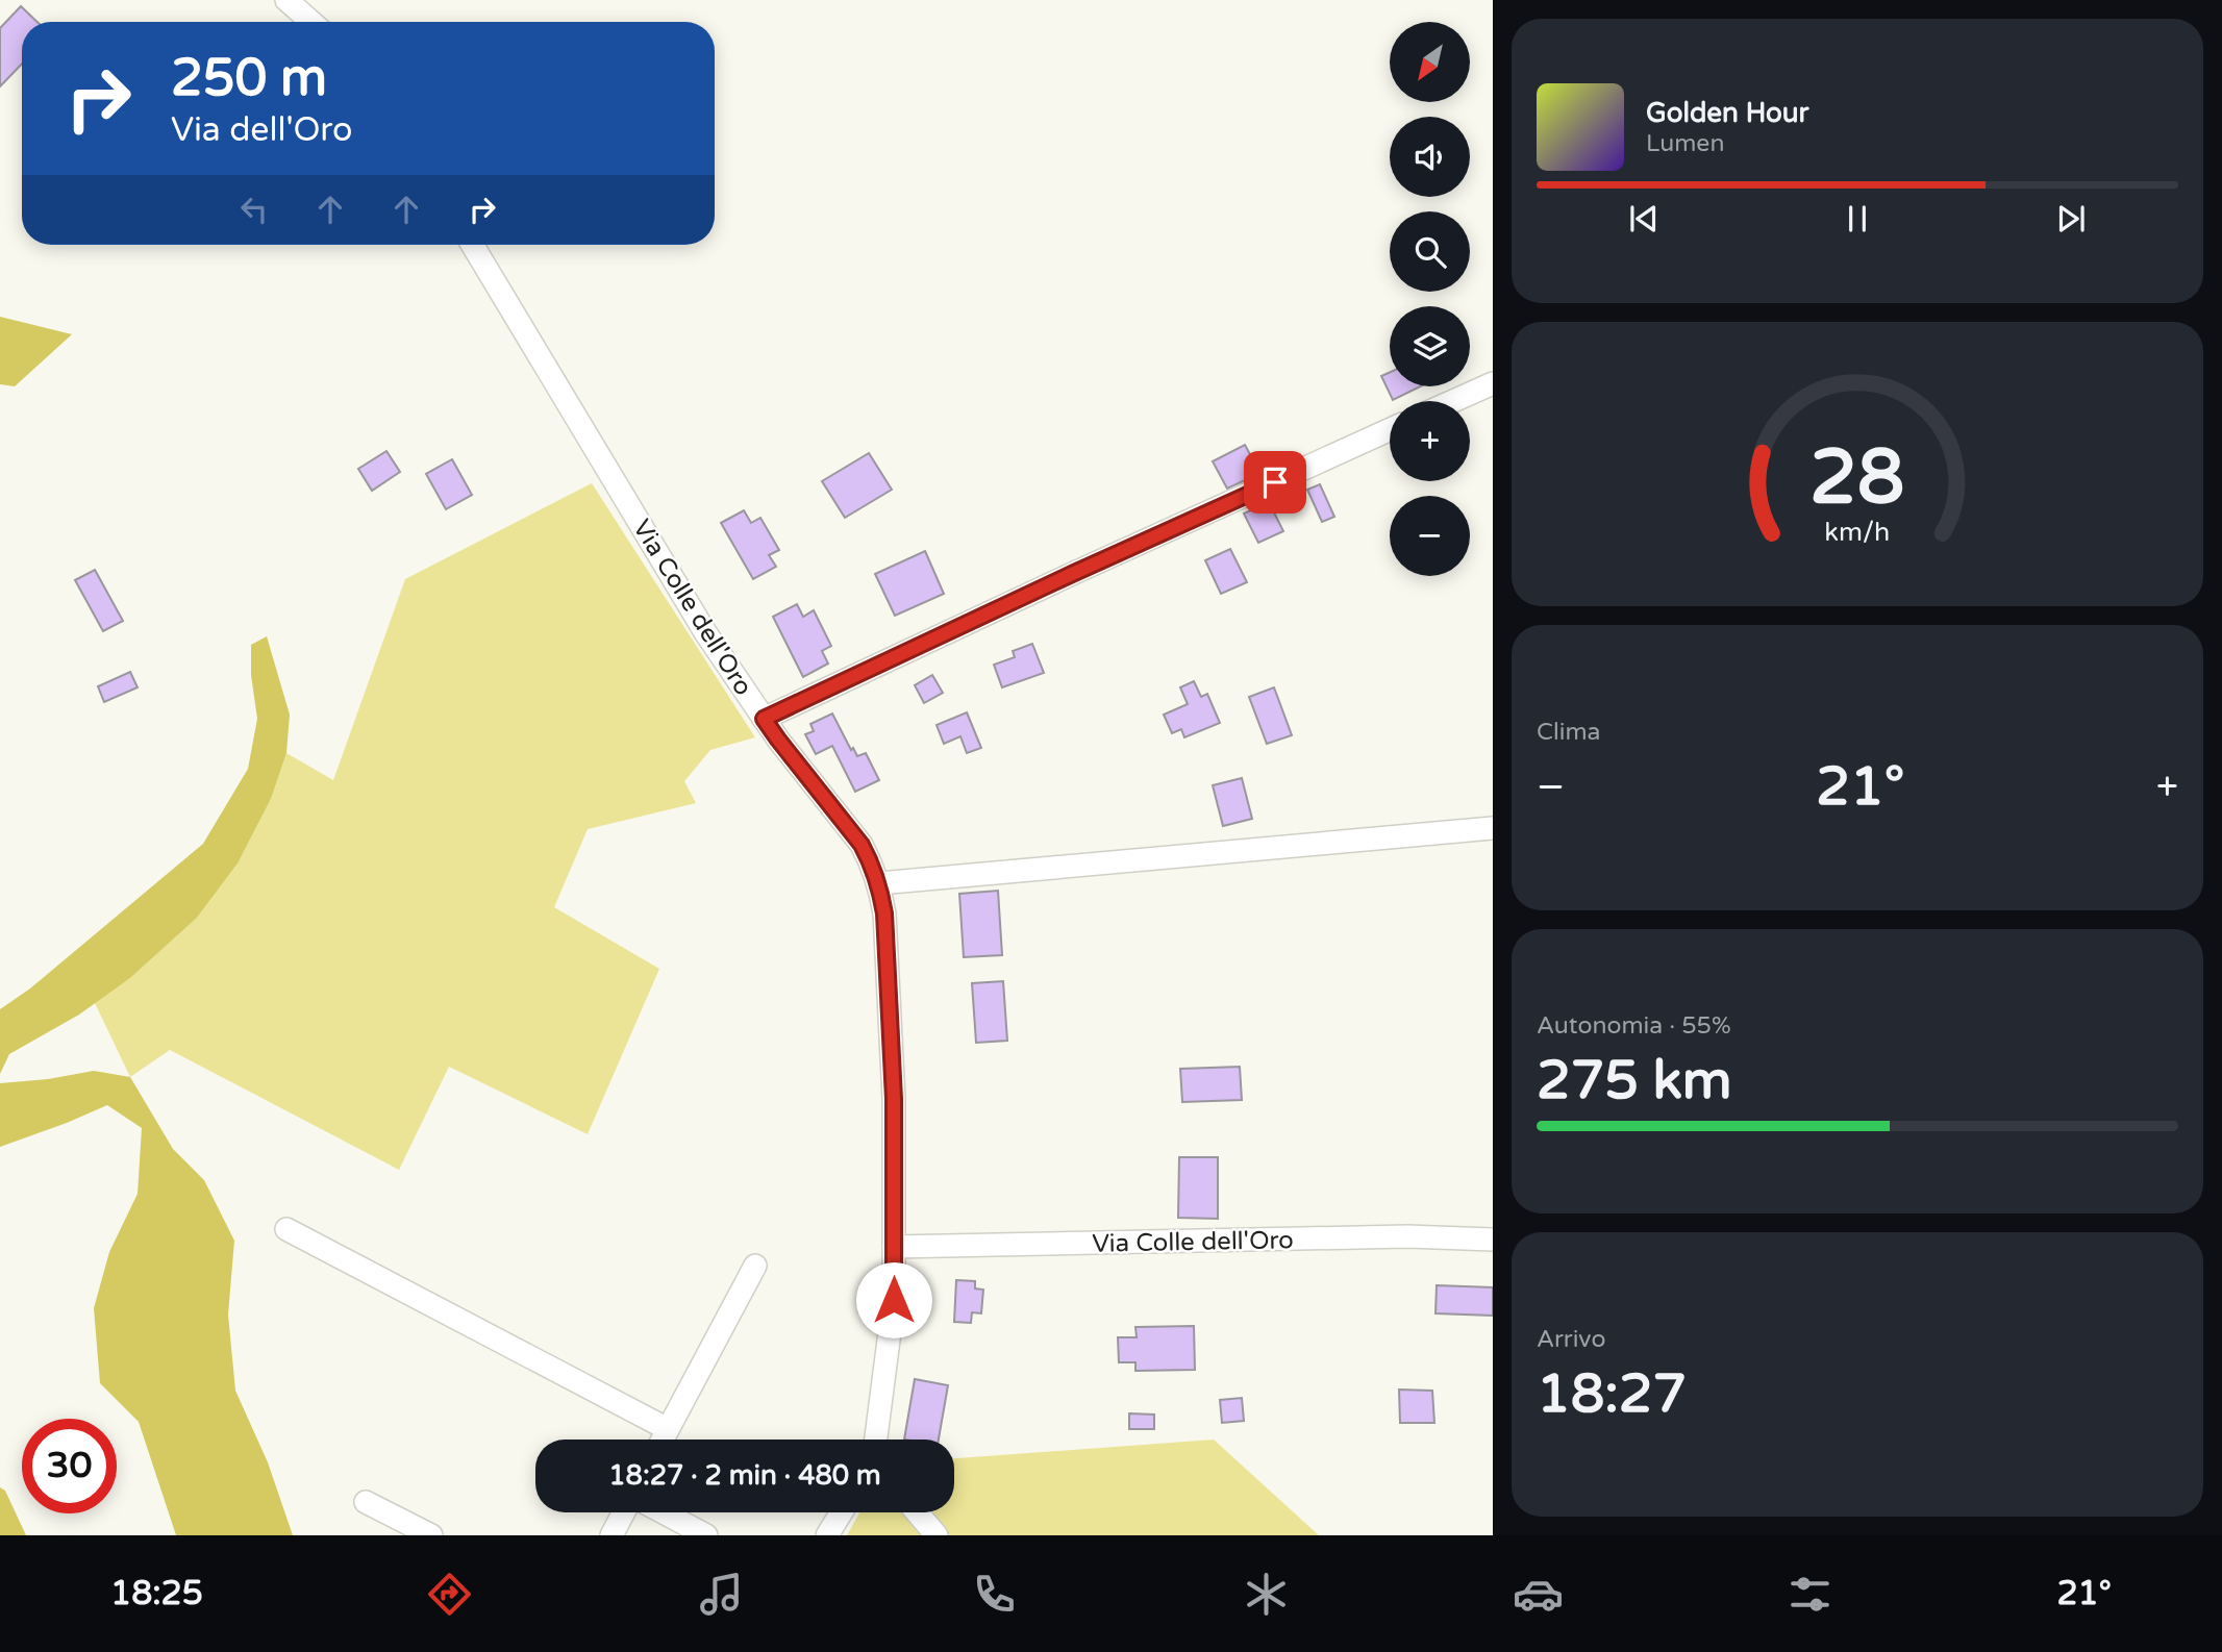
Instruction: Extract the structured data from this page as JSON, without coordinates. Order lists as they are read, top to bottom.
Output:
{
  "streets": {
    "street": ["Via Colle dell'Oro"]
  },
  "north": "bottom left",
  "page": {
    "map_buttons": ["+", "−"],
    "turn": ["250 m", "Via dell'Oro"],
    "song": ["Golden Hour", "Lumen"],
    "tile": [
      "Clima",
      ["Autonomia · 55%", "275 km"],
      ["Arrivo", "18:27"]
    ],
    "heat": ["−", "21°", "+"],
    "limit": "30",
    "trip": "18:27 · 2 min · 480 m",
    "tabs": ["18:25", "21°"],
    "gauge": ["28", "km/h"]
  }
}
